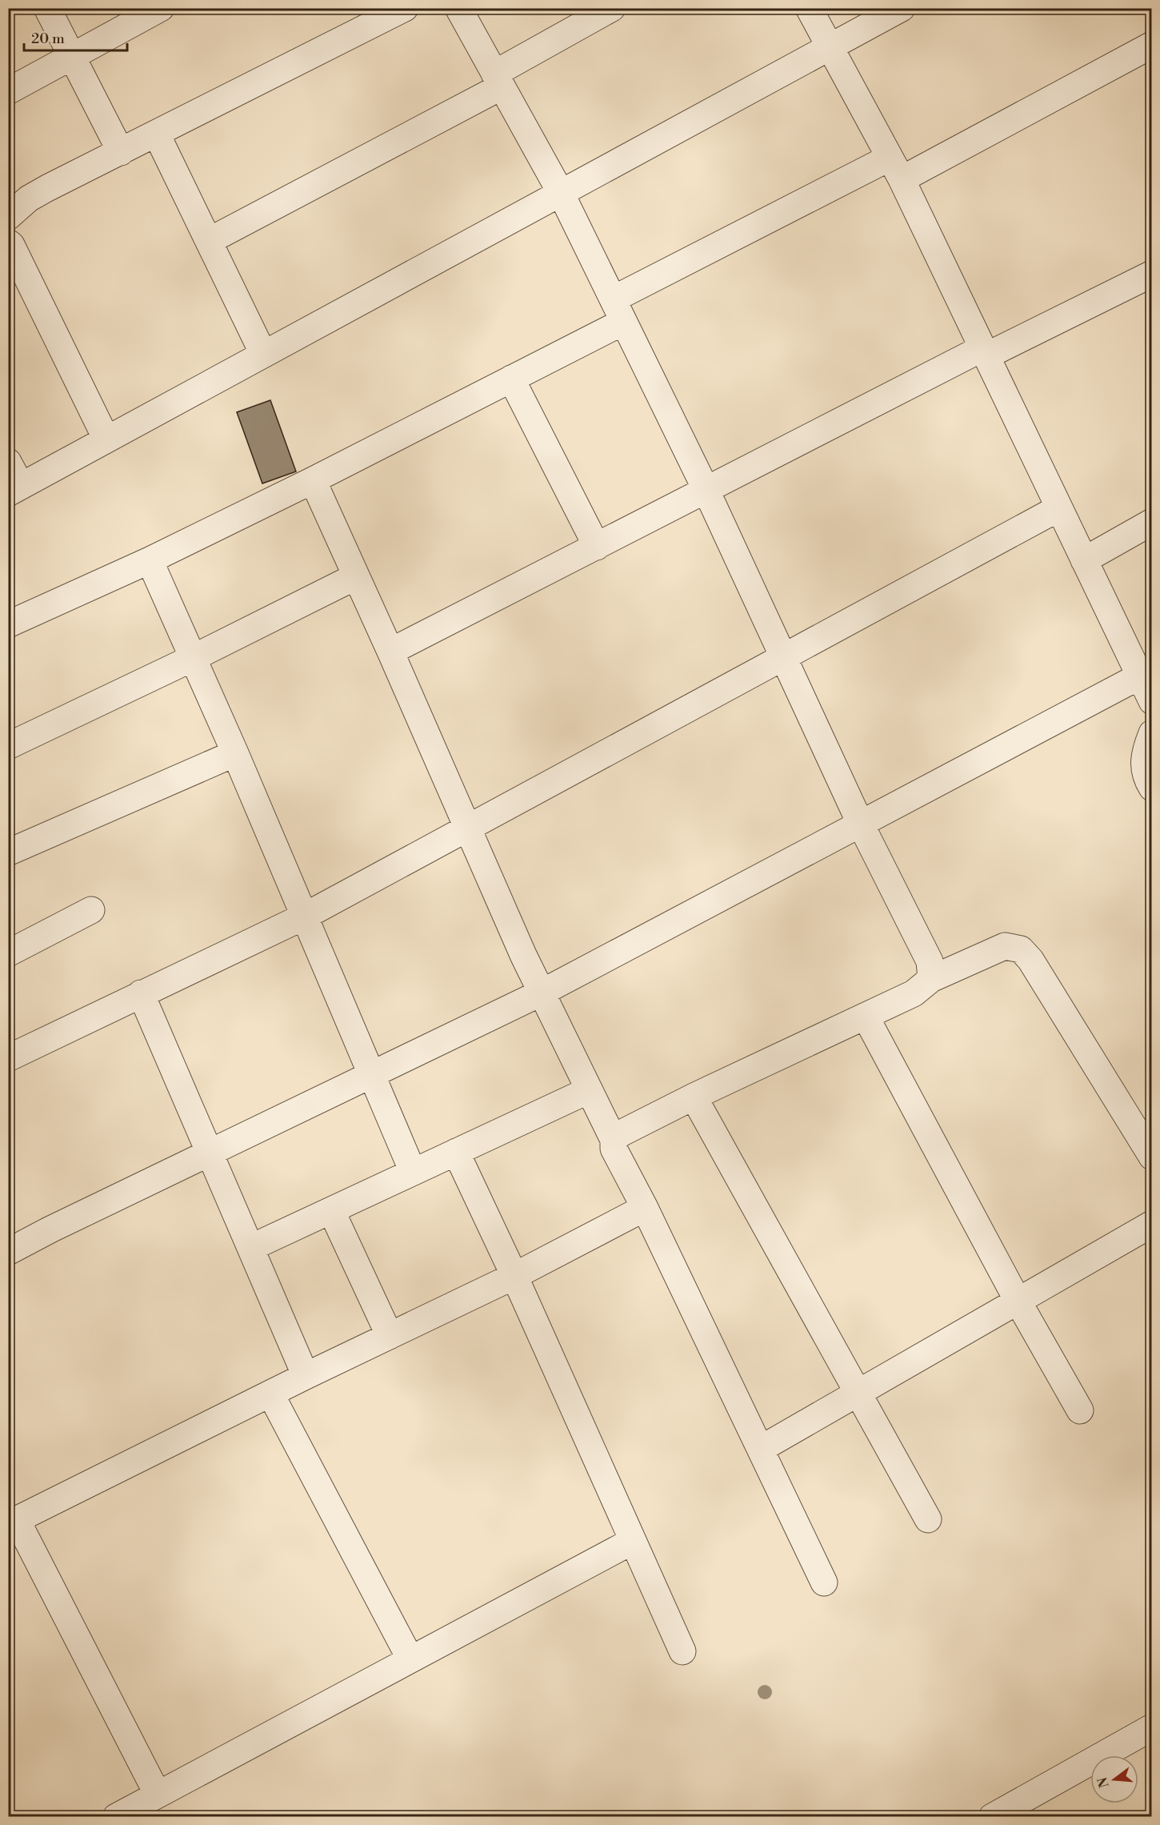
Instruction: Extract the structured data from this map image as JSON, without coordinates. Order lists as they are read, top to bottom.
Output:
{
  "scale_bar": "20 m",
  "north": "left"
}
